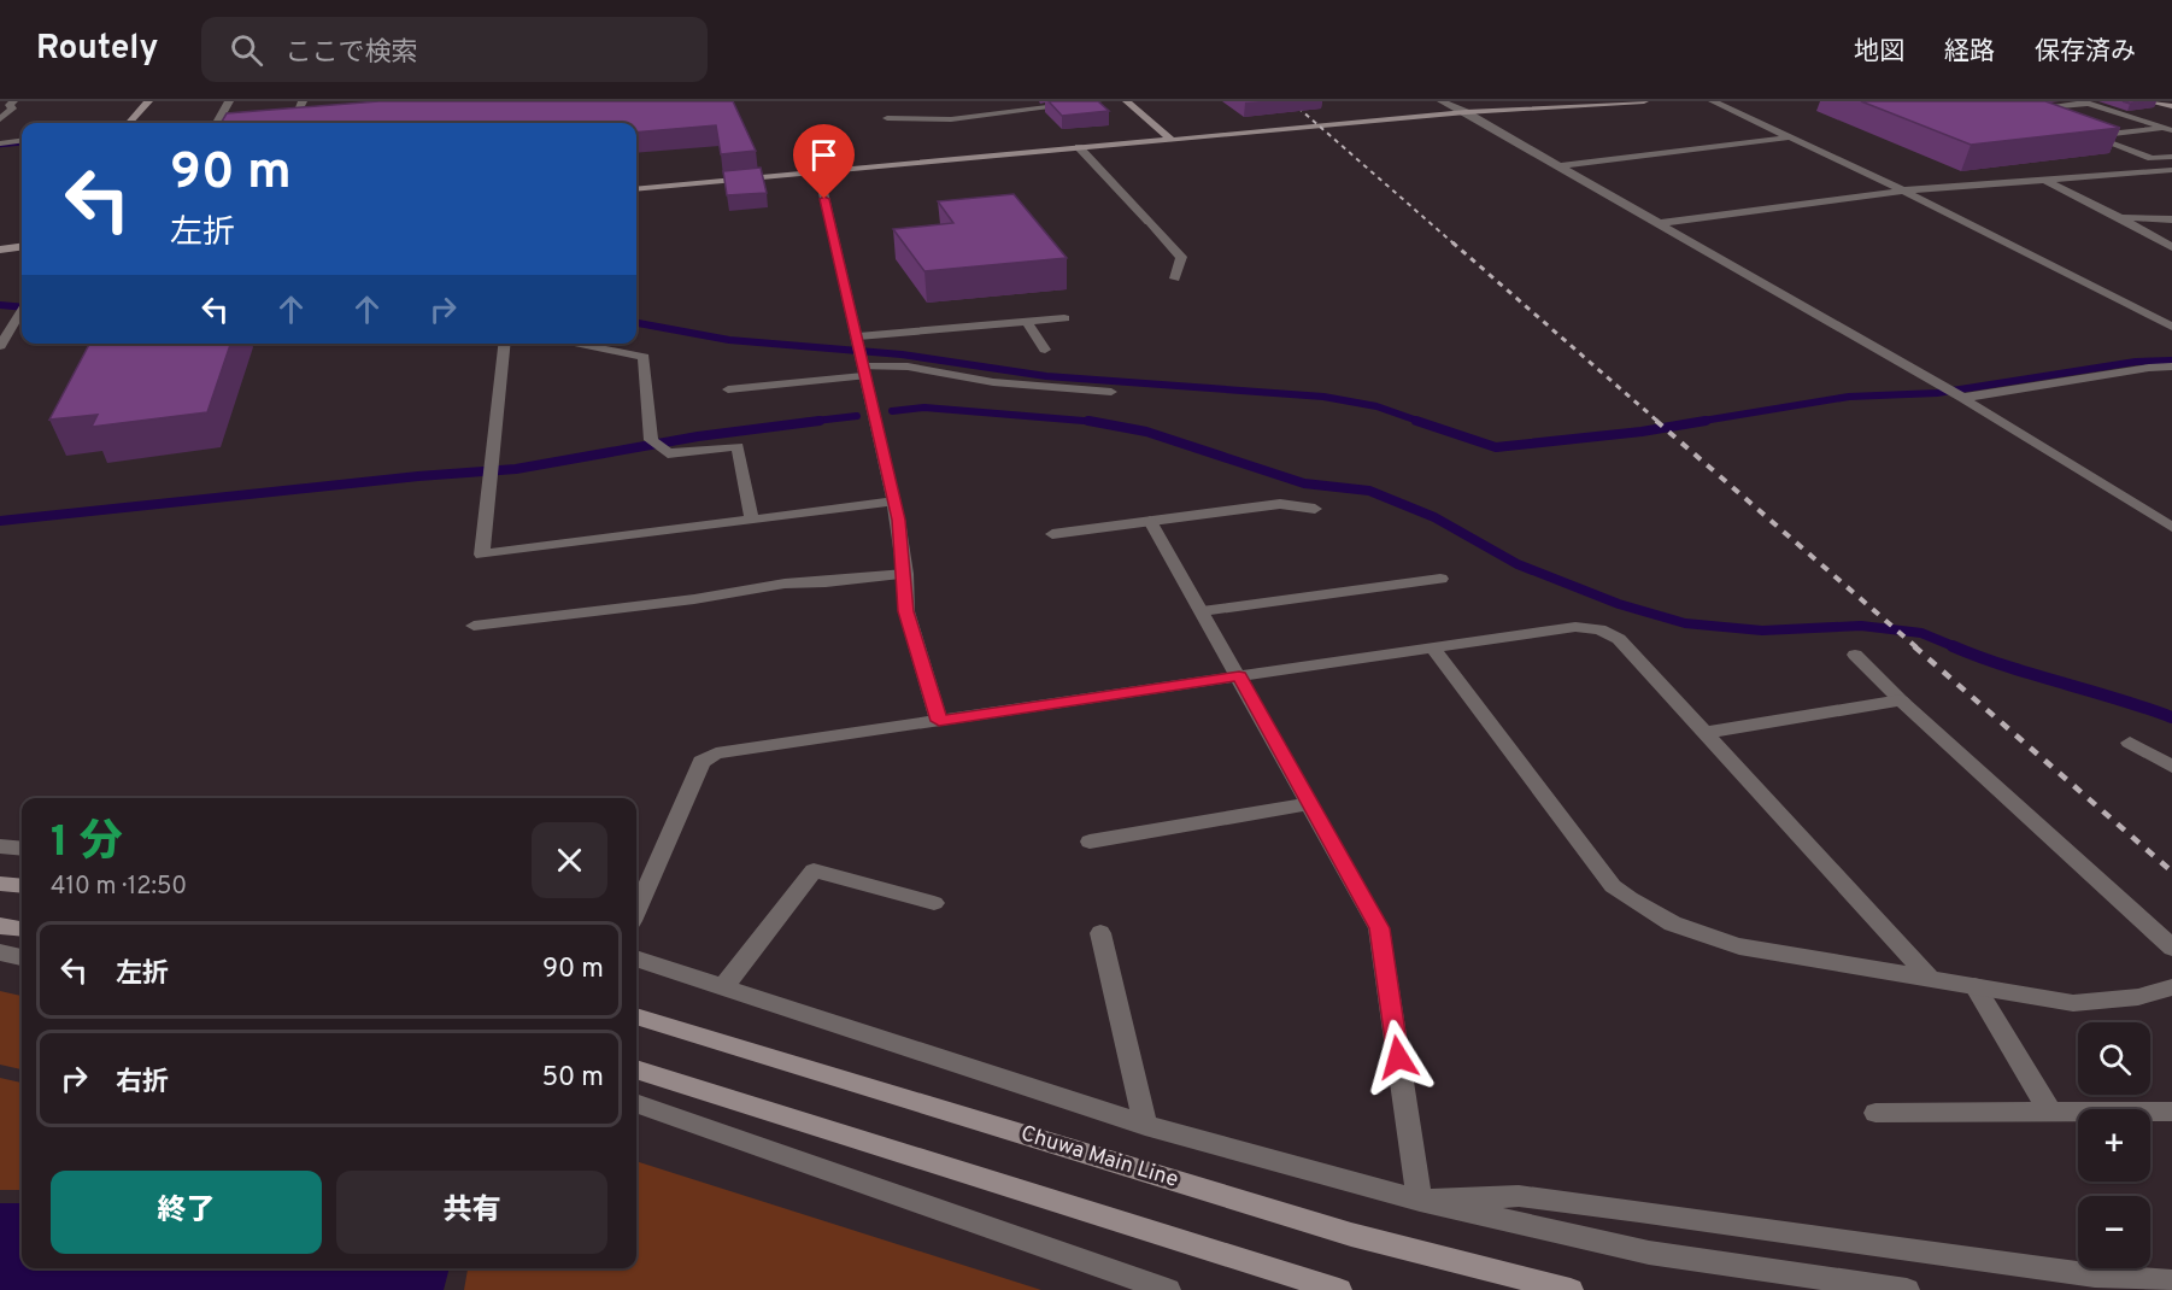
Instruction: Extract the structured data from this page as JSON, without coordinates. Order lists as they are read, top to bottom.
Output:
{
  "streets": {
    "street": ["Chuwa Main Line"]
  },
  "page": {
    "header": "Routely",
    "search": "ここで検索",
    "nav": ["地図", "経路", "保存済み"],
    "turn": ["90 m", "左折"],
    "heading": ["1 分", "410 m · 12:50"],
    "list": [
      {
        "name": "左折",
        "value": "90 m"
      },
      {
        "name": "右折",
        "value": "50 m"
      }
    ],
    "map_buttons": ["+", "−"],
    "buttons": ["終了", "共有"]
  }
}
